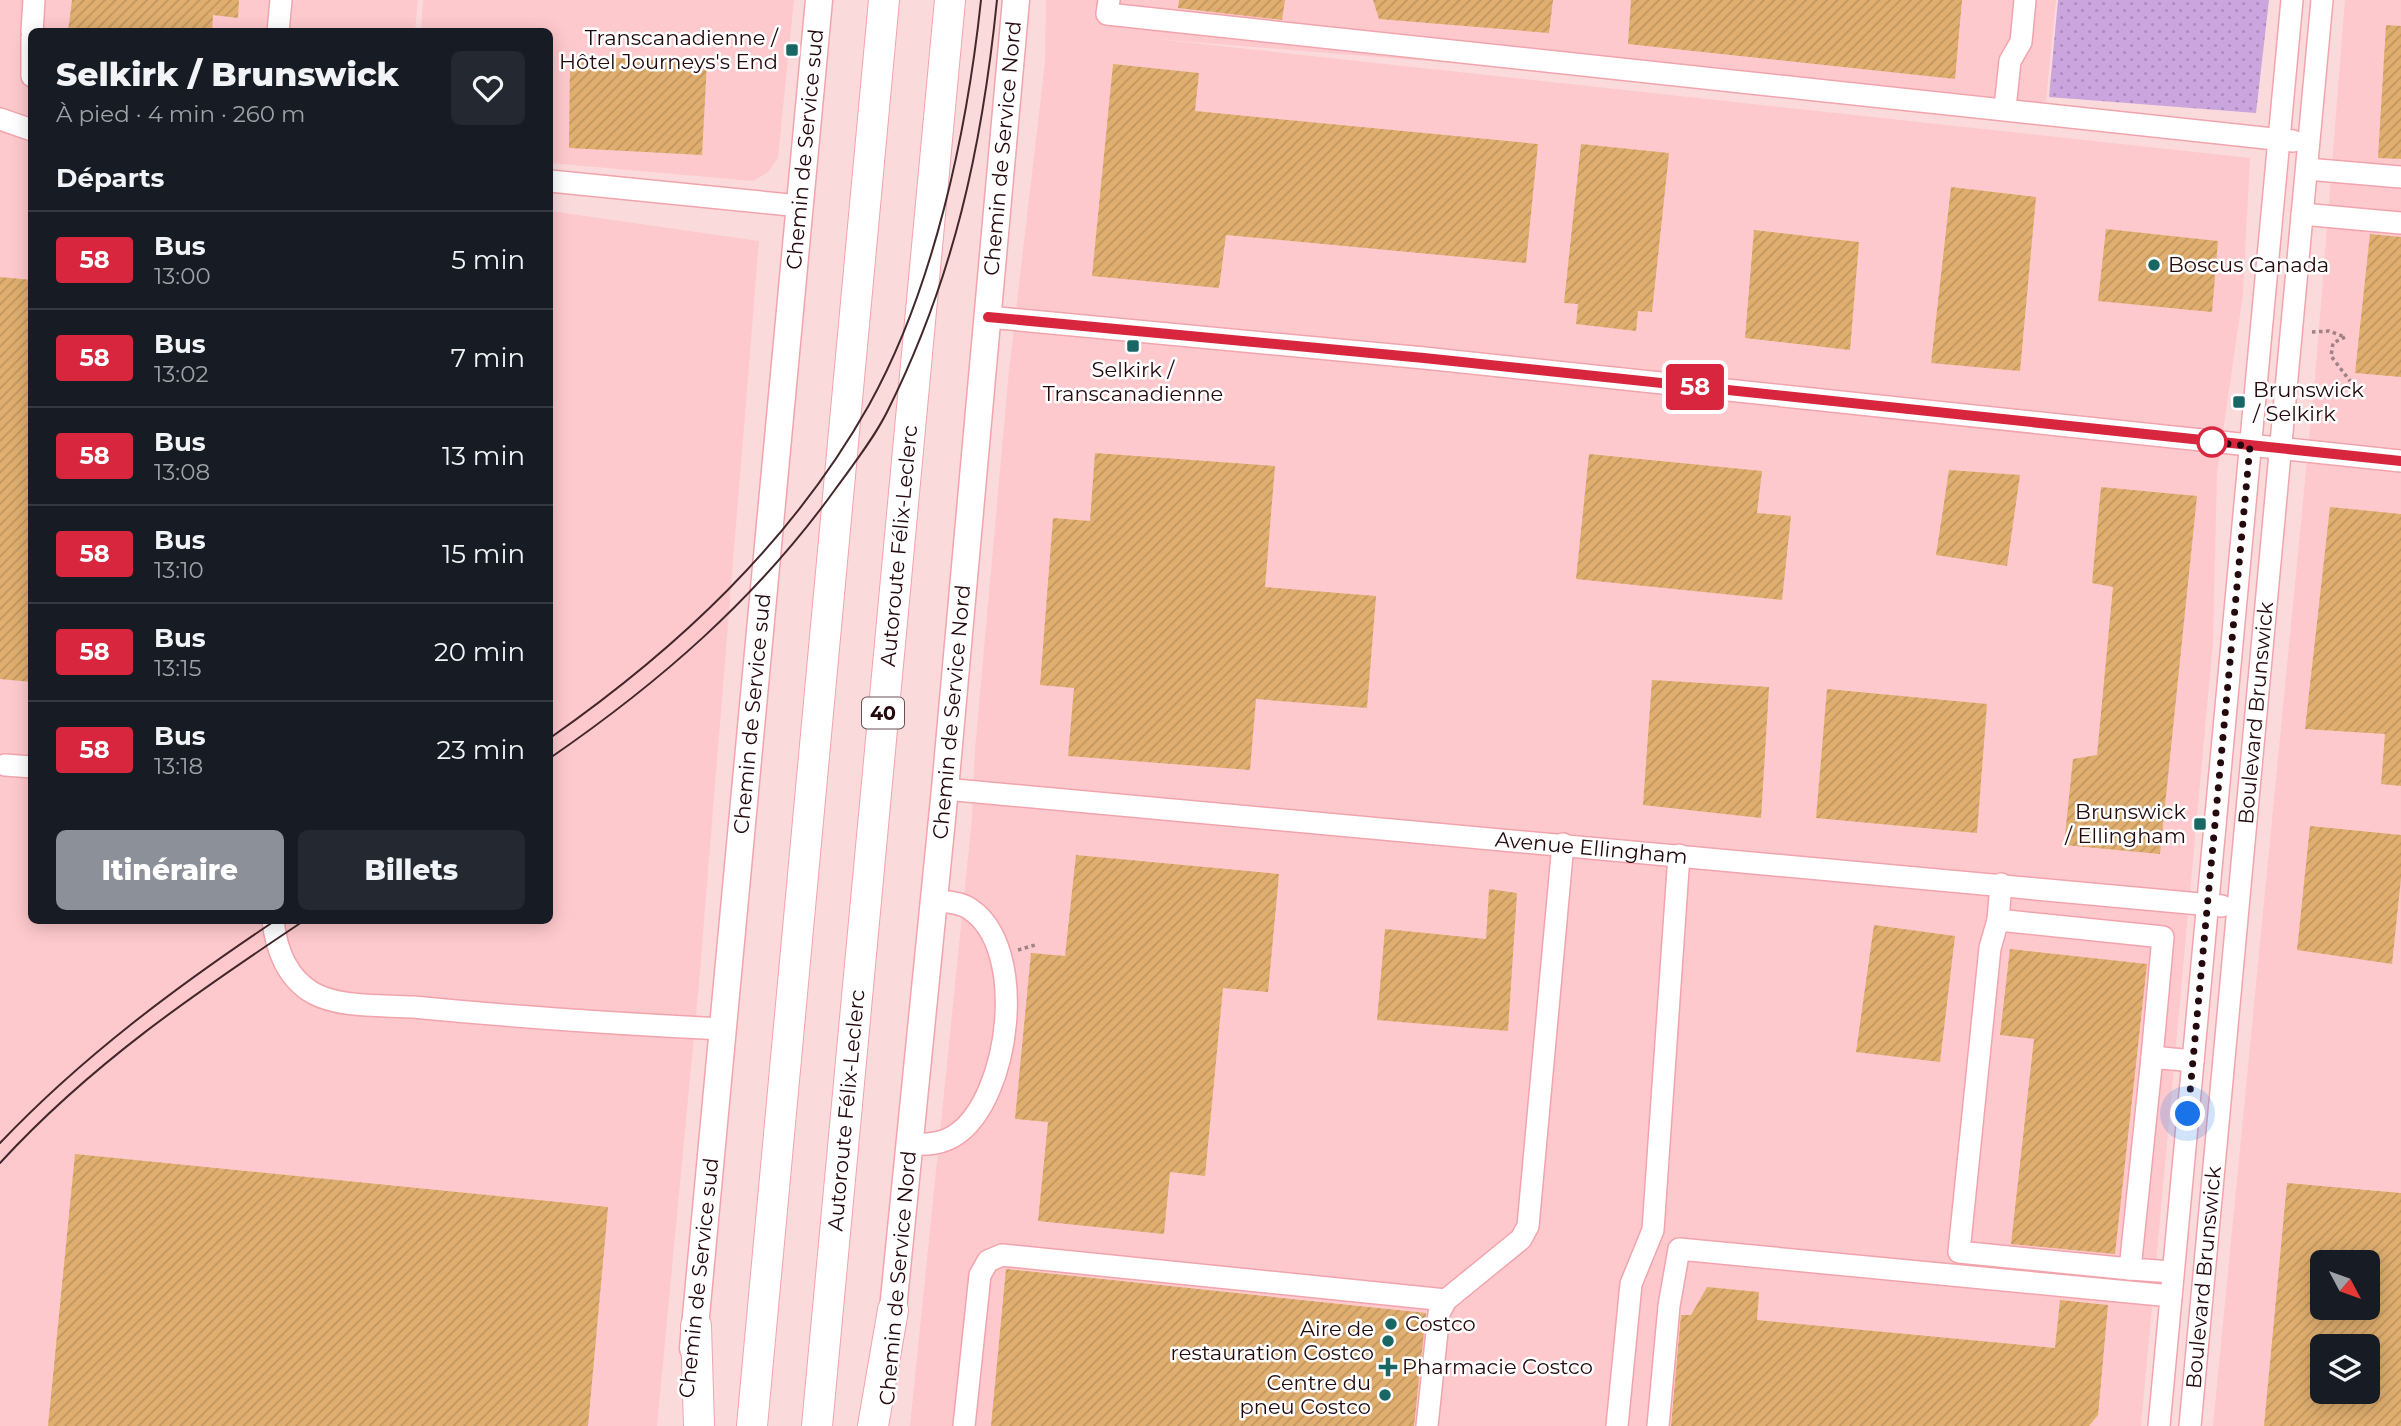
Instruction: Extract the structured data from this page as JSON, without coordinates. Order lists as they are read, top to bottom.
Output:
{
  "streets": {
    "highway": ["Autoroute Félix-Leclerc", "40"],
    "main road": ["Chemin de Service Nord", "Chemin de Service sud"],
    "street": ["Boulevard Brunswick", "Avenue Ellingham"]
  },
  "crossings": [
    ["Chemin de Service Nord", "Avenue Ellingham"],
    ["Boulevard Brunswick", "Avenue Ellingham"]
  ],
  "places": {
    "transit": [
      "Transcanadienne / Hôtel Journeys's End",
      "Selkirk / Transcanadienne",
      "Brunswick / Selkirk",
      "Brunswick / Ellingham"
    ],
    "other": [
      "Boscus Canada",
      "Costco",
      "Aire de restauration Costco",
      "Centre du pneu Costco"
    ],
    "health": ["Pharmacie Costco"]
  },
  "lines": ["bus line 58"],
  "north": "bottom right",
  "page": {
    "on_map": "58",
    "heading": [
      ["Selkirk / Brunswick", "À pied · 4 min · 260 m"],
      "Départs"
    ],
    "list": [
      {
        "mark": "58",
        "name": "Bus",
        "note": "13:00",
        "value": "5 min"
      },
      {
        "mark": "58",
        "name": "Bus",
        "note": "13:02",
        "value": "7 min"
      },
      {
        "mark": "58",
        "name": "Bus",
        "note": "13:08",
        "value": "13 min"
      },
      {
        "mark": "58",
        "name": "Bus",
        "note": "13:10",
        "value": "15 min"
      },
      {
        "mark": "58",
        "name": "Bus",
        "note": "13:15",
        "value": "20 min"
      },
      {
        "mark": "58",
        "name": "Bus",
        "note": "13:18",
        "value": "23 min"
      }
    ],
    "buttons": ["Itinéraire", "Billets"]
  }
}
